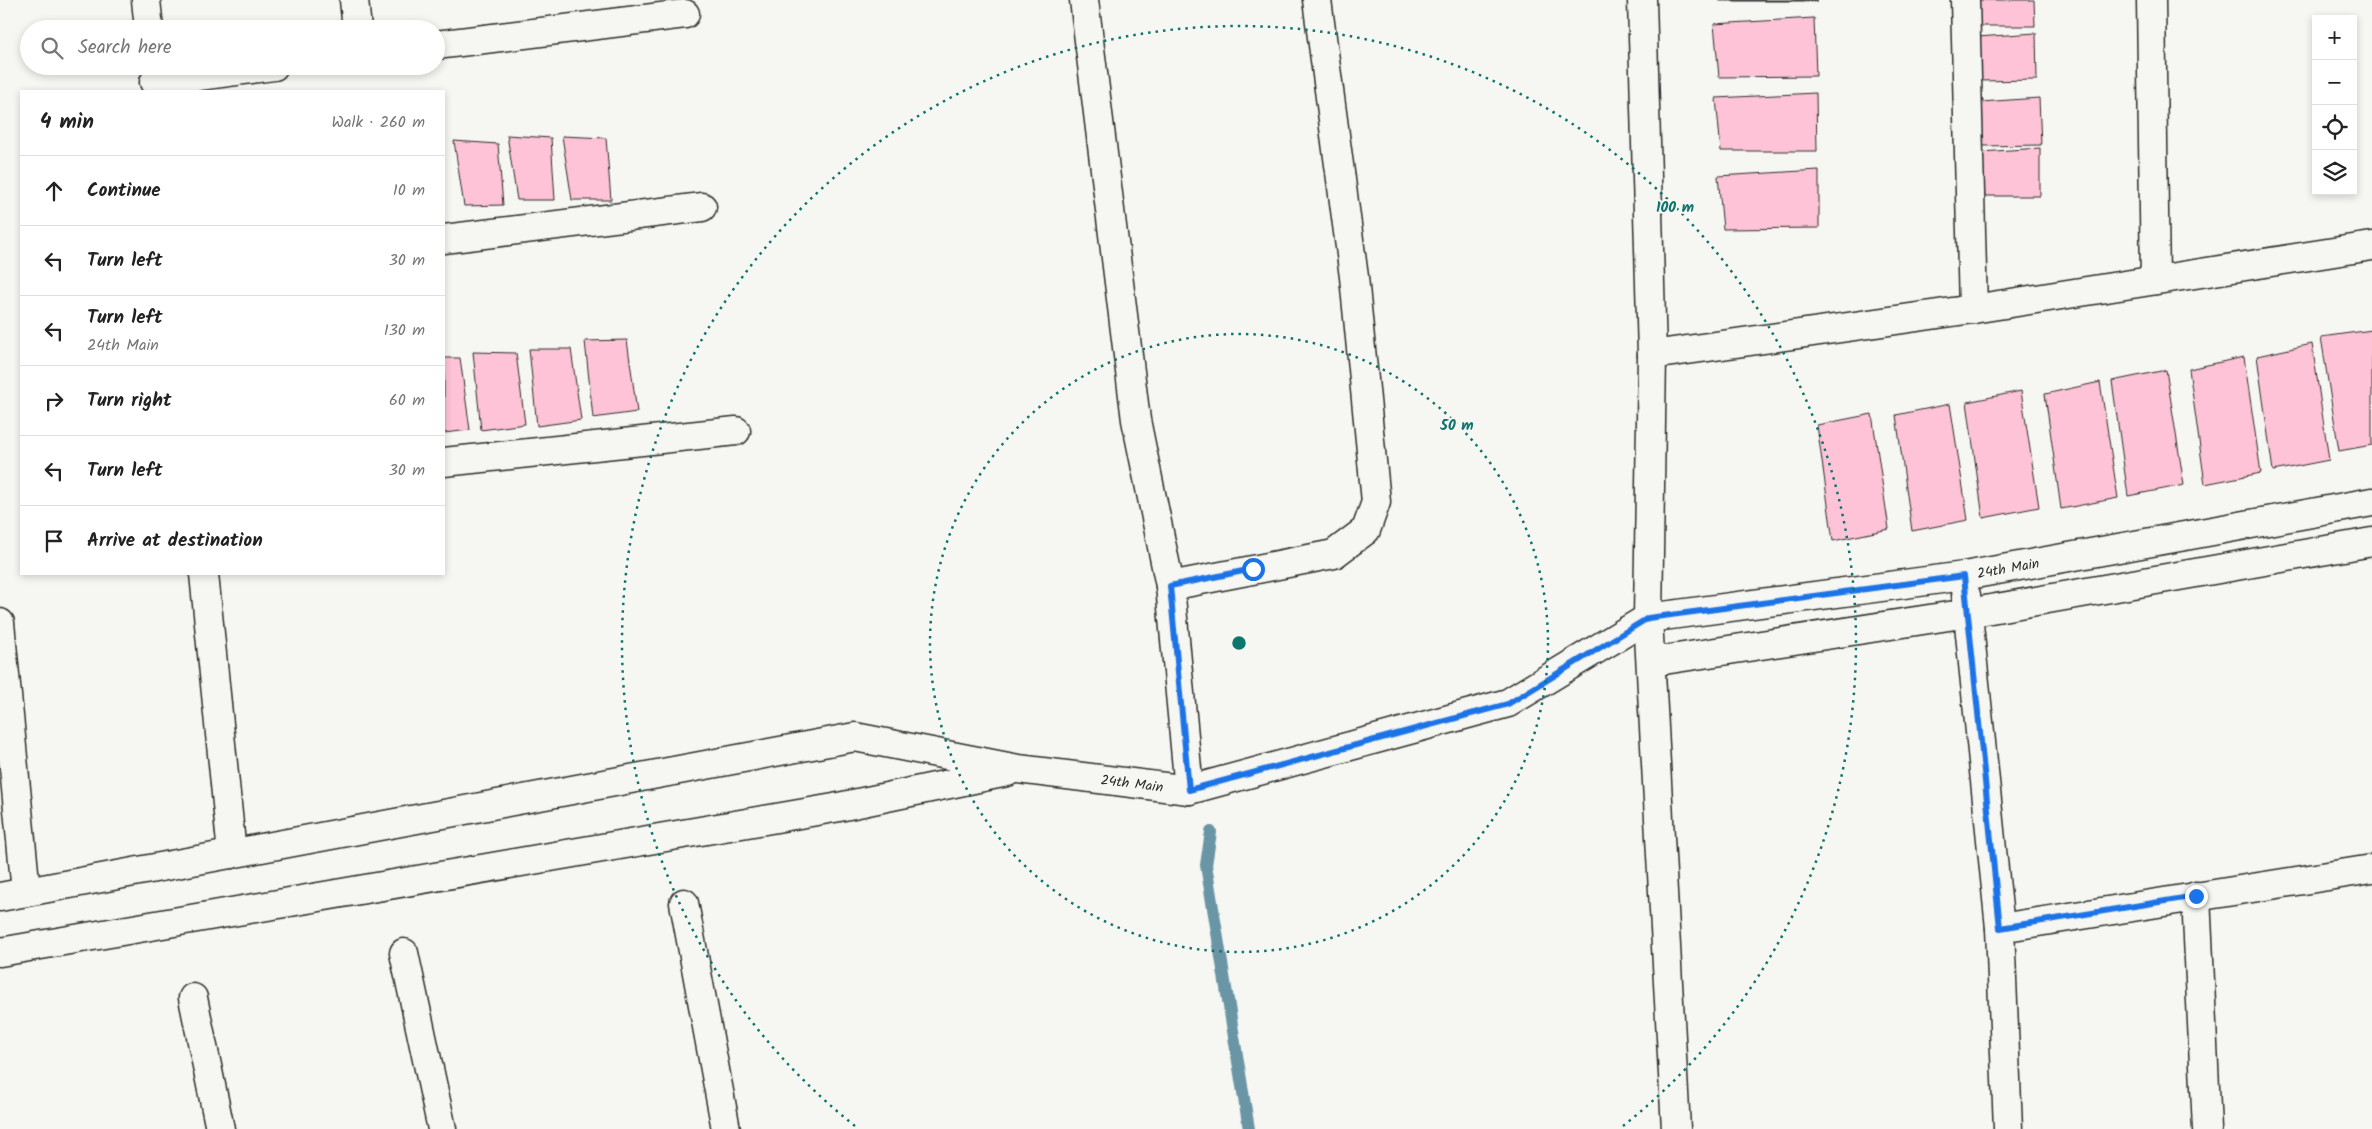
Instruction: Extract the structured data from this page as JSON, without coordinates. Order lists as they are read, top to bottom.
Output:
{
  "streets": {
    "street": ["24th Main"]
  },
  "page": {
    "map_buttons": ["+", "−"],
    "search": "Search here",
    "heading": ["4 min", "Walk · 260 m"],
    "list": [
      ["Continue", "10 m"],
      ["Turn left", "30 m"],
      ["Turn left", "24th Main", "130 m"],
      ["Turn right", "60 m"],
      ["Turn left", "30 m"],
      "Arrive at destination"
    ]
  },
  "rings": ["100 m", "50 m"]
}
